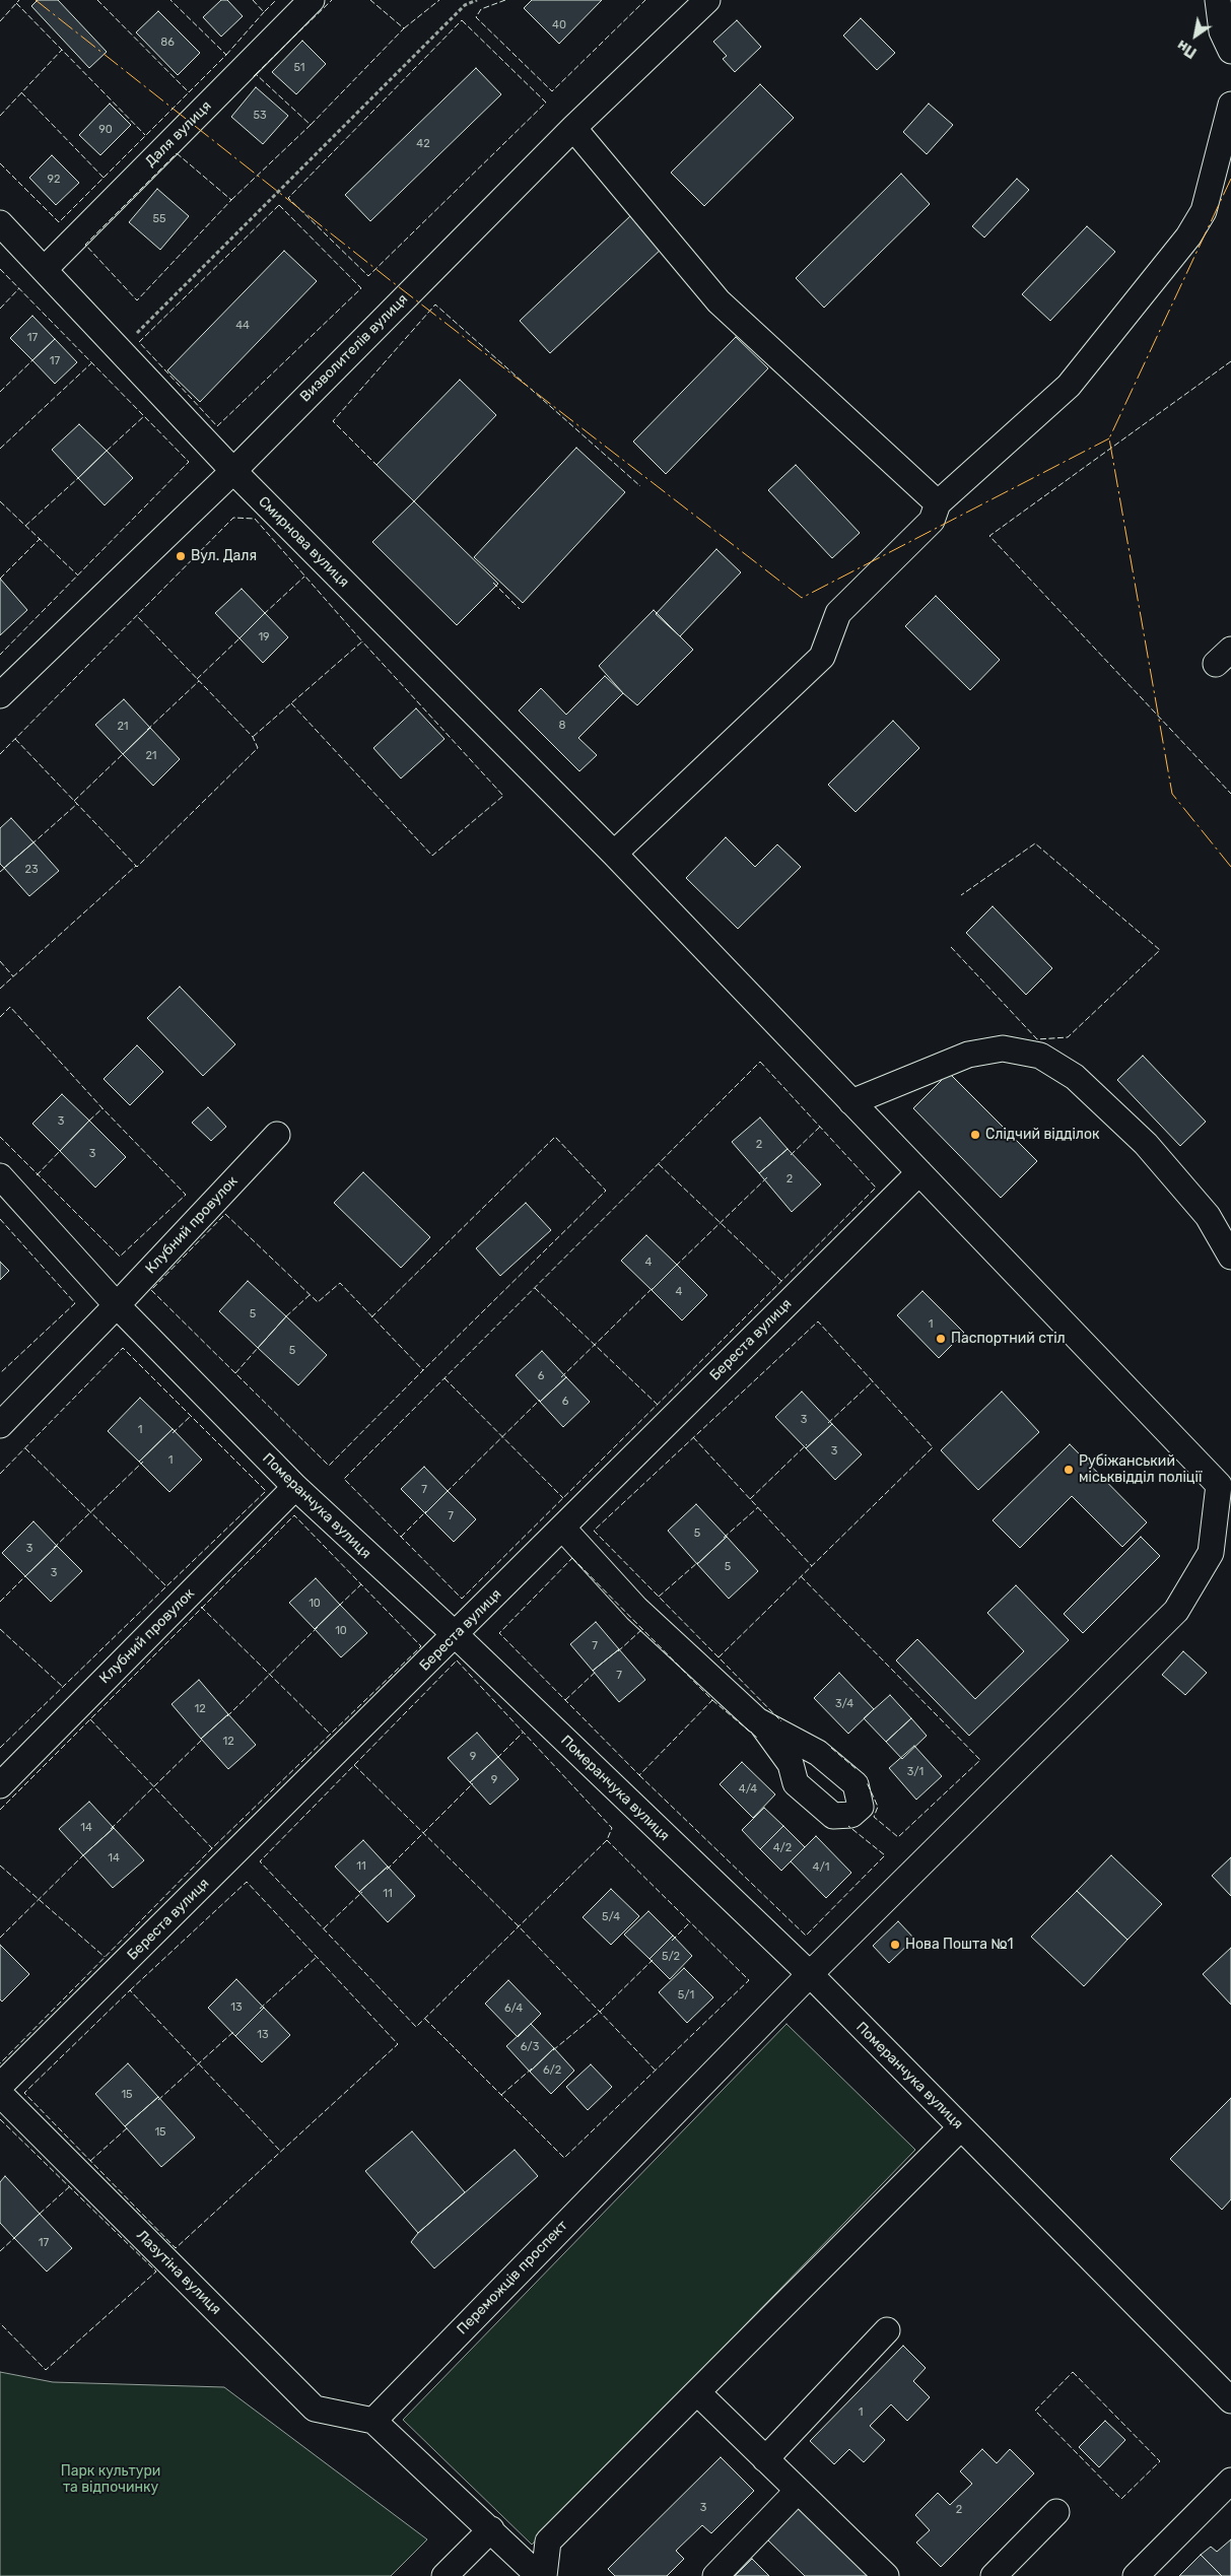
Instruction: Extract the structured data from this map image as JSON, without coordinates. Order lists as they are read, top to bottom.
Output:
{
  "streets": {
    "street": [
      "Даля вулиця",
      "Визволителів вулиця",
      "Смирнова вулиця",
      "Клубний провулок",
      "Береста вулиця",
      "Померанчука вулиця",
      "Лазутіна вулиця",
      "Переможців проспект"
    ]
  },
  "crossings": [
    ["Даля вулиця", "Смирнова вулиця"],
    ["Визволителів вулиця", "Смирнова вулиця"],
    ["Смирнова вулиця", "Береста вулиця"],
    ["Смирнова вулиця", "Переможців проспект"],
    ["Клубний провулок", "Померанчука вулиця"],
    ["Береста вулиця", "Померанчука вулиця"],
    ["Померанчука вулиця", "Переможців проспект"],
    ["Лазутіна вулиця", "Переможців проспект"]
  ],
  "parks": ["Парк культури та відпочинку"],
  "places": [
    "Вул. Даля",
    "Слідчий відділок",
    "Паспортний стіл",
    "Рубіжанський міськвідділ поліції",
    "Нова Пошта №1"
  ],
  "house_numbers": [
    "40",
    "86",
    "51",
    "53",
    "90",
    "42",
    "92",
    "55",
    "44",
    "17",
    "17",
    "19",
    "8",
    "21",
    "21",
    "23",
    "3",
    "2",
    "3",
    "2",
    "4",
    "4",
    "5",
    "1",
    "5",
    "6",
    "6",
    "3",
    "1",
    "3",
    "1",
    "7",
    "7",
    "5",
    "3",
    "5",
    "3",
    "10",
    "10",
    "7",
    "7",
    "3/4",
    "12",
    "12",
    "9",
    "3/1",
    "9",
    "4/4",
    "14",
    "4/2",
    "14",
    "11",
    "4/1",
    "11",
    "5/4",
    "5/2",
    "5/1",
    "13",
    "6/4",
    "13",
    "6/3",
    "6/2",
    "15",
    "15",
    "17",
    "1",
    "3",
    "2"
  ],
  "north": "bottom left"
}
